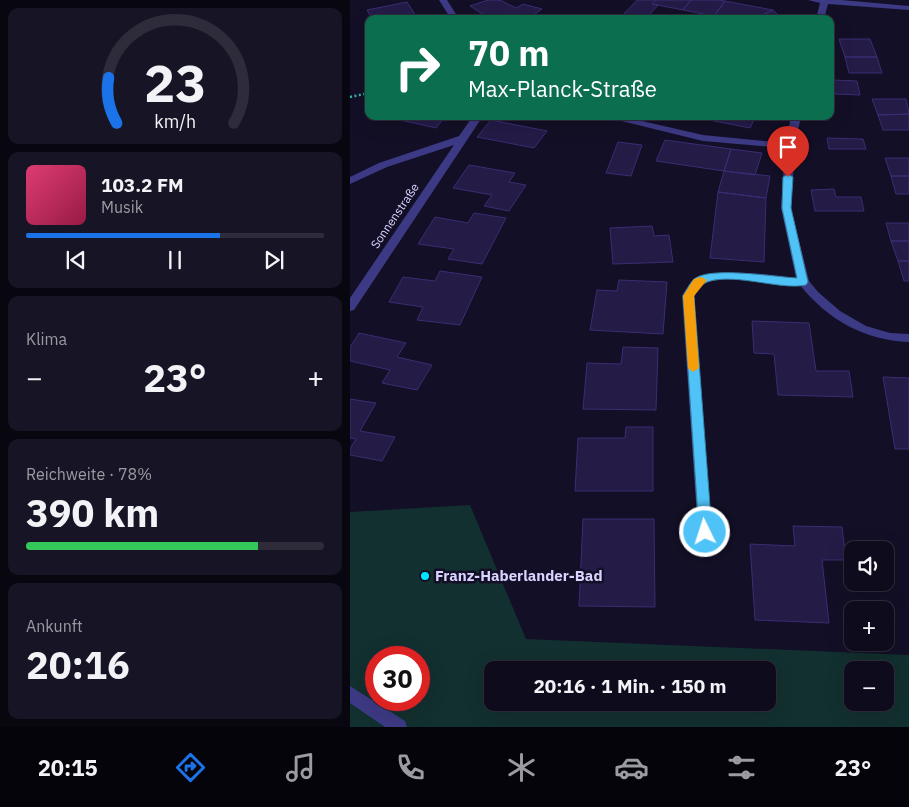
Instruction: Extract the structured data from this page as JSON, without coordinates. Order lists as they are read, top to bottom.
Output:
{
  "streets": {
    "street": ["Sonnenstraße"]
  },
  "places": ["Franz-Haberlander-Bad"],
  "page": {
    "turn": ["70 m", "Max-Planck-Straße"],
    "song": ["103.2 FM", "Musik"],
    "tile": [
      "Klima",
      ["Reichweite · 78%", "390 km"],
      ["Ankunft", "20:16"]
    ],
    "heat": ["−", "23°", "+"],
    "map_buttons": ["+", "−"],
    "limit": "30",
    "trip": "20:16 · 1 Min. · 150 m",
    "tabs": ["20:15", "23°"],
    "gauge": ["23", "km/h"]
  }
}
